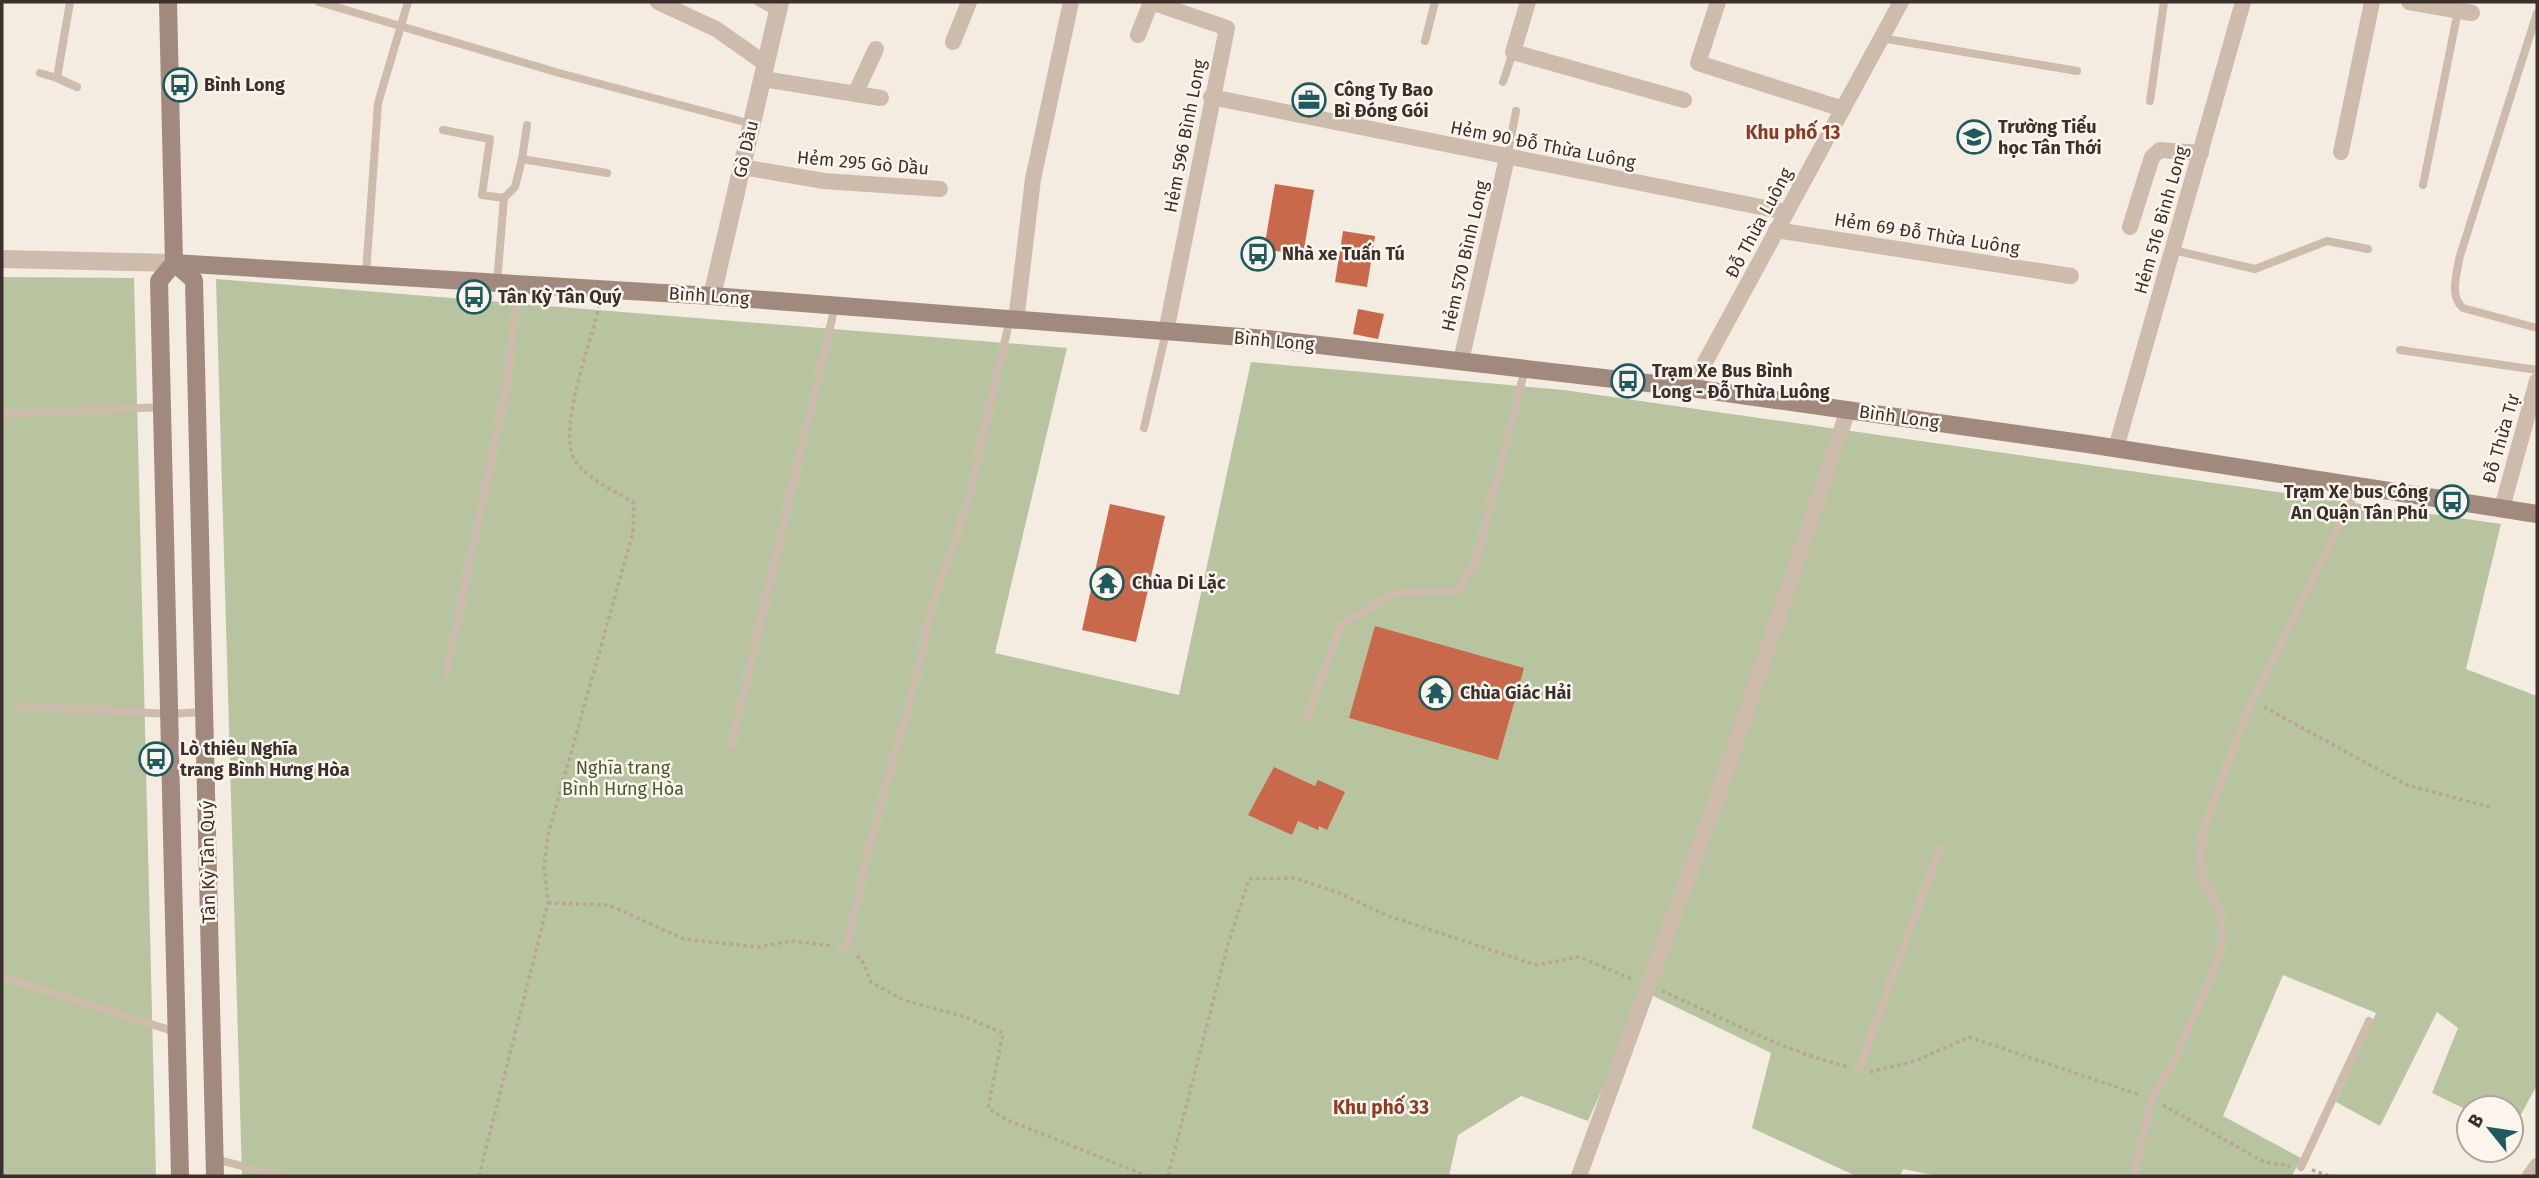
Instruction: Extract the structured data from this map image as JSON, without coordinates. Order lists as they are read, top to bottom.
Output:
{
  "streets": {
    "main road": ["Bình Long", "Tân Kỳ Tân Quý"],
    "street": [
      "Hẻm 596 Bình Long",
      "Hẻm 90 Đỗ Thừa Luông",
      "Gò Dầu",
      "Hẻm 295 Gò Dầu",
      "Hẻm 516 Bình Long",
      "Đỗ Thừa Luông",
      "Hẻm 69 Đỗ Thừa Luông",
      "Hẻm 570 Bình Long",
      "Đỗ Thừa Tự"
    ]
  },
  "crossings": [
    ["Hẻm 596 Bình Long", "Hẻm 90 Đỗ Thừa Luông"],
    ["Hẻm 596 Bình Long", "Bình Long"],
    ["Hẻm 90 Đỗ Thừa Luông", "Đỗ Thừa Luông"],
    ["Hẻm 90 Đỗ Thừa Luông", "Hẻm 570 Bình Long"],
    ["Gò Dầu", "Hẻm 295 Gò Dầu"],
    ["Gò Dầu", "Bình Long"],
    ["Hẻm 516 Bình Long", "Bình Long"],
    ["Đỗ Thừa Luông", "Hẻm 69 Đỗ Thừa Luông"],
    ["Đỗ Thừa Luông", "Bình Long"],
    ["Hẻm 570 Bình Long", "Bình Long"],
    ["Bình Long", "Đỗ Thừa Tự"],
    ["Bình Long", "Tân Kỳ Tân Quý"]
  ],
  "districts": ["Khu phố 13", "Khu phố 33"],
  "parks": ["Nghĩa trang Bình Hưng Hòa"],
  "places": {
    "bus stop": [
      "Bình Long",
      "Nhà xe Tuấn Tú",
      "Tân Kỳ Tân Quý",
      "Trạm Xe Bus Bình Long - Đỗ Thừa Luông",
      "Trạm Xe bus Công An Quận Tân Phú",
      "Lò thiêu Nghĩa trang Bình Hưng Hòa"
    ],
    "office": ["Công Ty Bao Bì Đóng Gói"],
    "school or university": ["Trường Tiểu học Tân Thới"],
    "temple": ["Chùa Di Lặc", "Chùa Giác Hải"]
  },
  "north": "top left"
}
